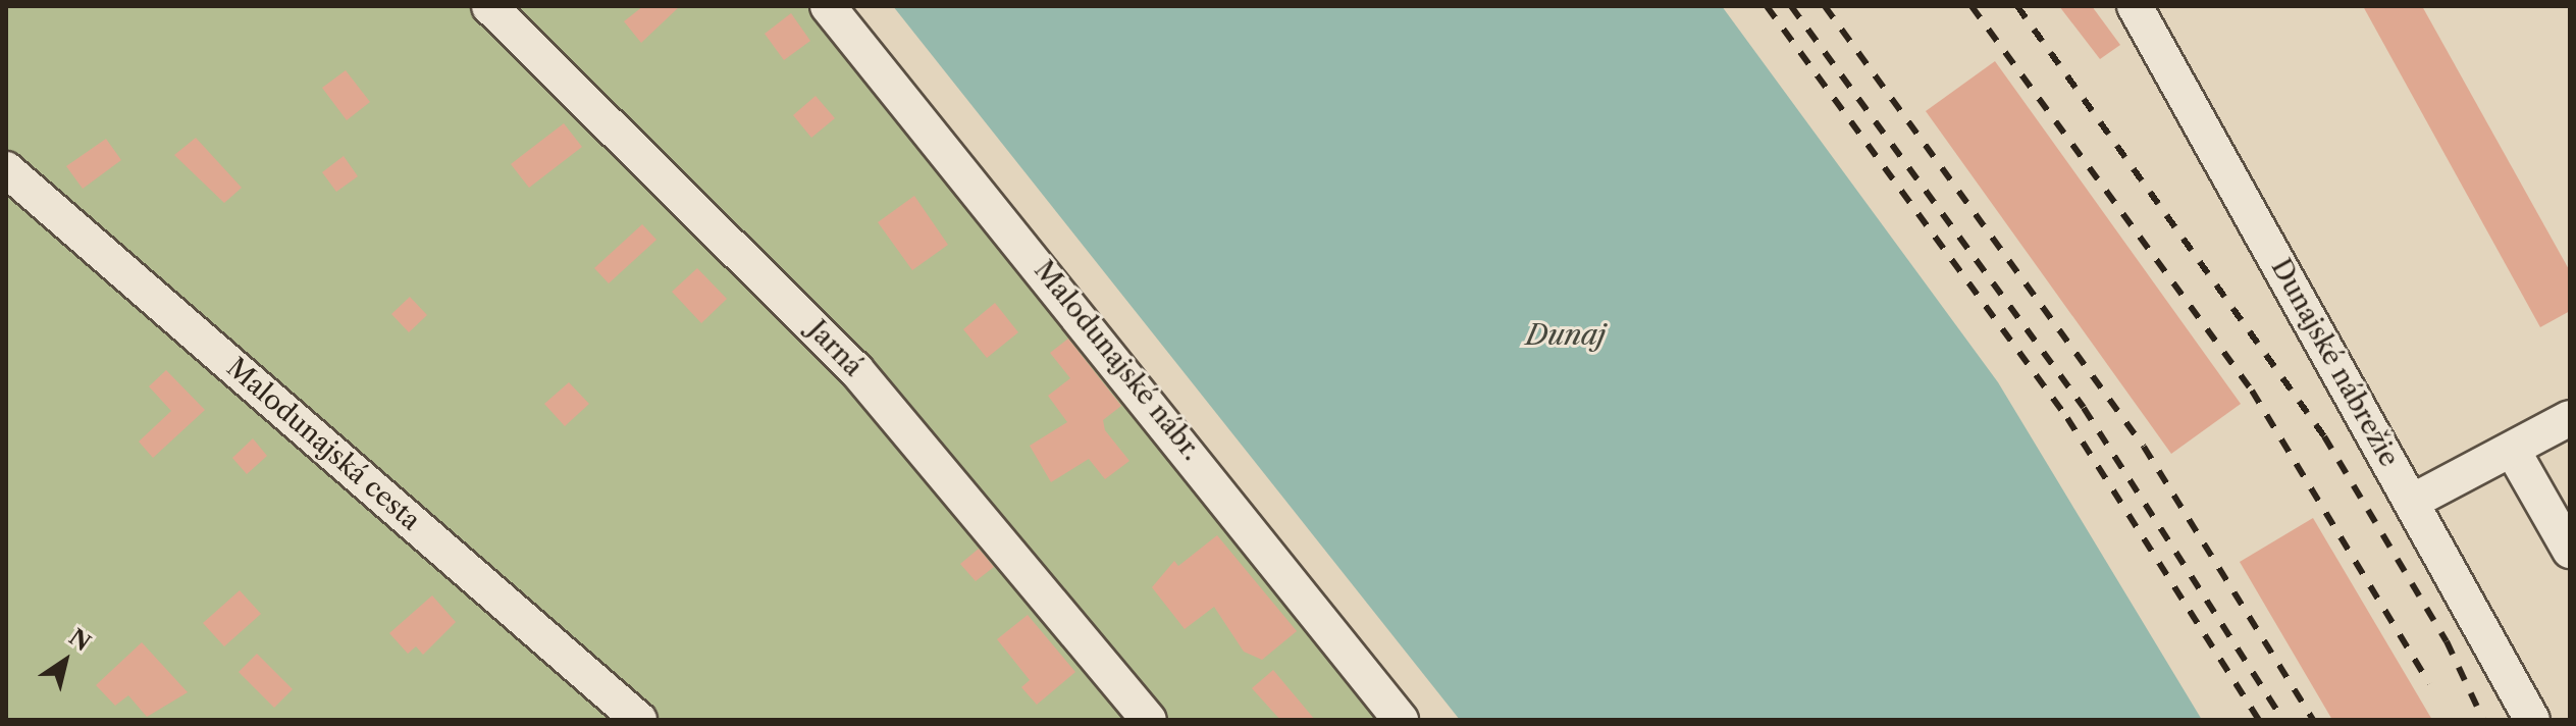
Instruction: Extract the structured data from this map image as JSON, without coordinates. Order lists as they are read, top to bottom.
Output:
{
  "streets": {
    "street": [
      "Jarná",
      "Malodunajské nábr.",
      "Dunajské nábrežie",
      "Malodunajská cesta"
    ]
  },
  "water": ["Dunaj"],
  "north": "top right"
}
